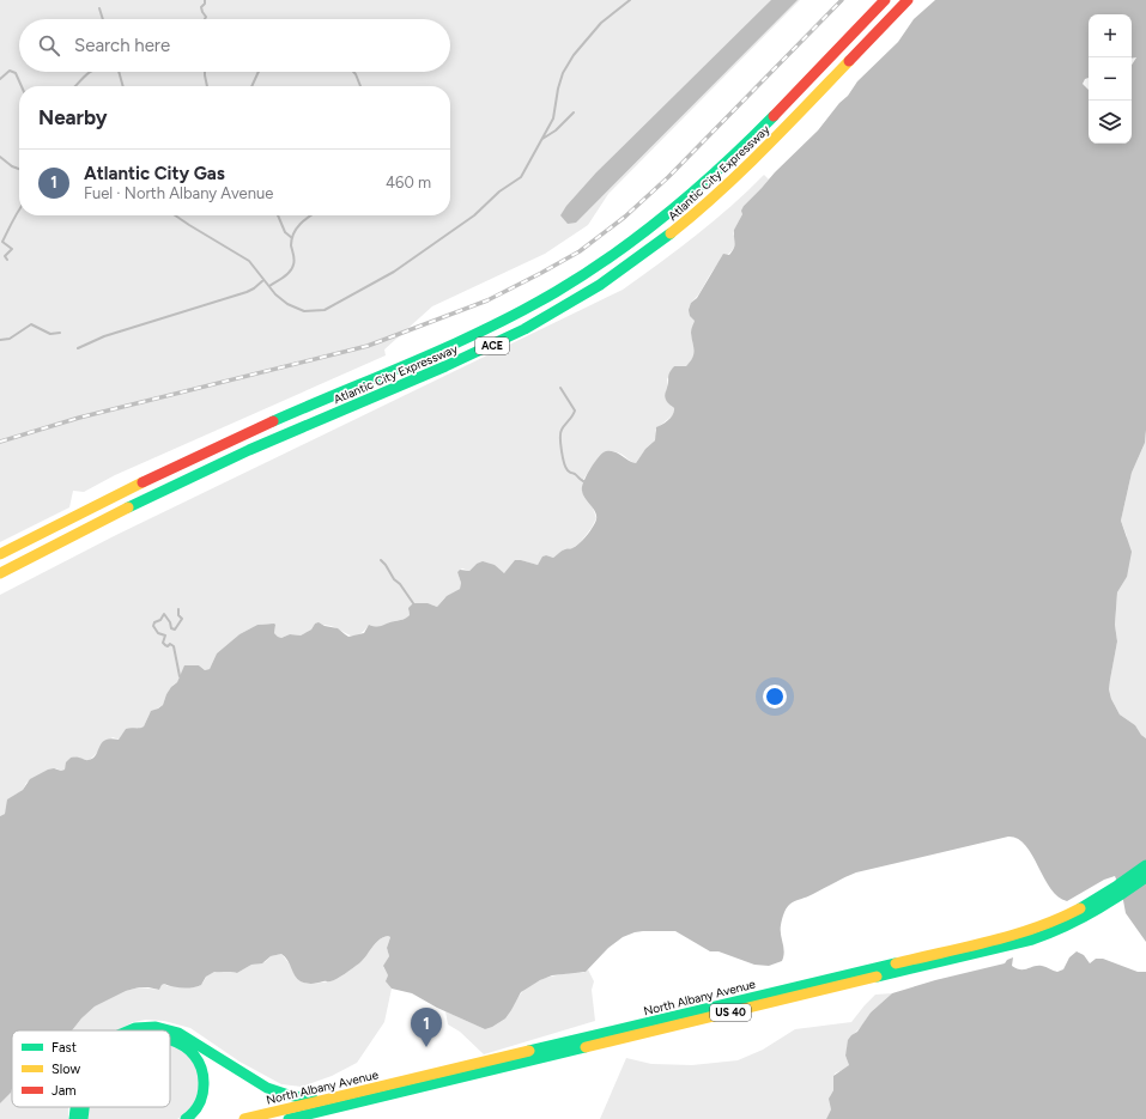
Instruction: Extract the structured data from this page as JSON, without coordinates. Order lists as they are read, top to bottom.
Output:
{
  "streets": {
    "highway": [
      "Atlantic City Expressway",
      "ACE",
      "North Albany Avenue",
      "US 40"
    ]
  },
  "legend": ["Fast", "Slow", "Jam"],
  "page": {
    "map_buttons": ["+", "−"],
    "search": "Search here",
    "heading": "Nearby",
    "list": [
      {
        "mark": "1",
        "name": "Atlantic City Gas",
        "note": "Fuel · North Albany Avenue",
        "value": "460 m"
      }
    ],
    "pins": "1"
  }
}
